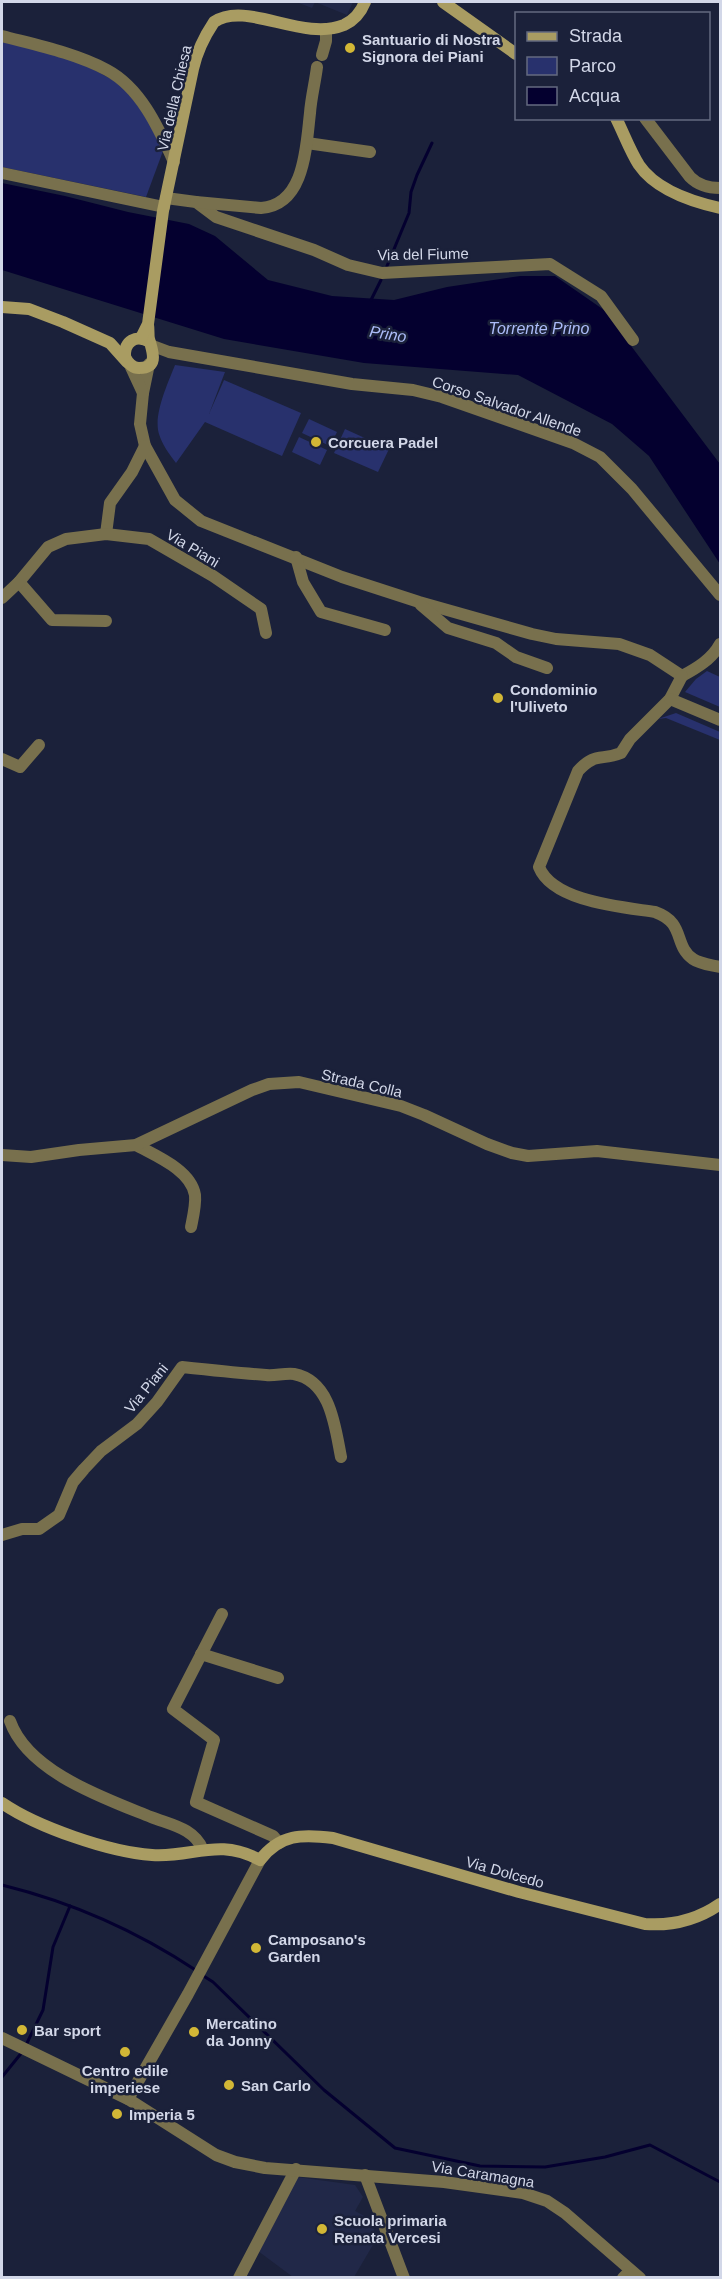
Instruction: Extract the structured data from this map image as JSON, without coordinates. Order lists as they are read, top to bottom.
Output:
{
  "streets": {
    "main road": ["Via della Chiesa", "Via Dolcedo"],
    "street": [
      "Via del Fiume",
      "Corso Salvador Allende",
      "Via Piani",
      "Strada Colla",
      "Via Caramagna"
    ]
  },
  "crossings": [
    ["Via della Chiesa", "Via del Fiume"],
    ["Via della Chiesa", "Corso Salvador Allende"],
    ["Via Dolcedo", "Via Caramagna"]
  ],
  "water": ["Torrente Prino", "Prino"],
  "places": [
    "Santuario di Nostra Signora dei Piani",
    "Corcuera Padel",
    "Condominio l'Uliveto",
    "Camposano's Garden",
    "Bar sport",
    "Mercatino da Jonny",
    "Centro edile imperiese",
    "San Carlo",
    "Imperia 5",
    "Scuola primaria Renata Vercesi"
  ],
  "legend": ["Strada", "Parco", "Acqua"]
}
